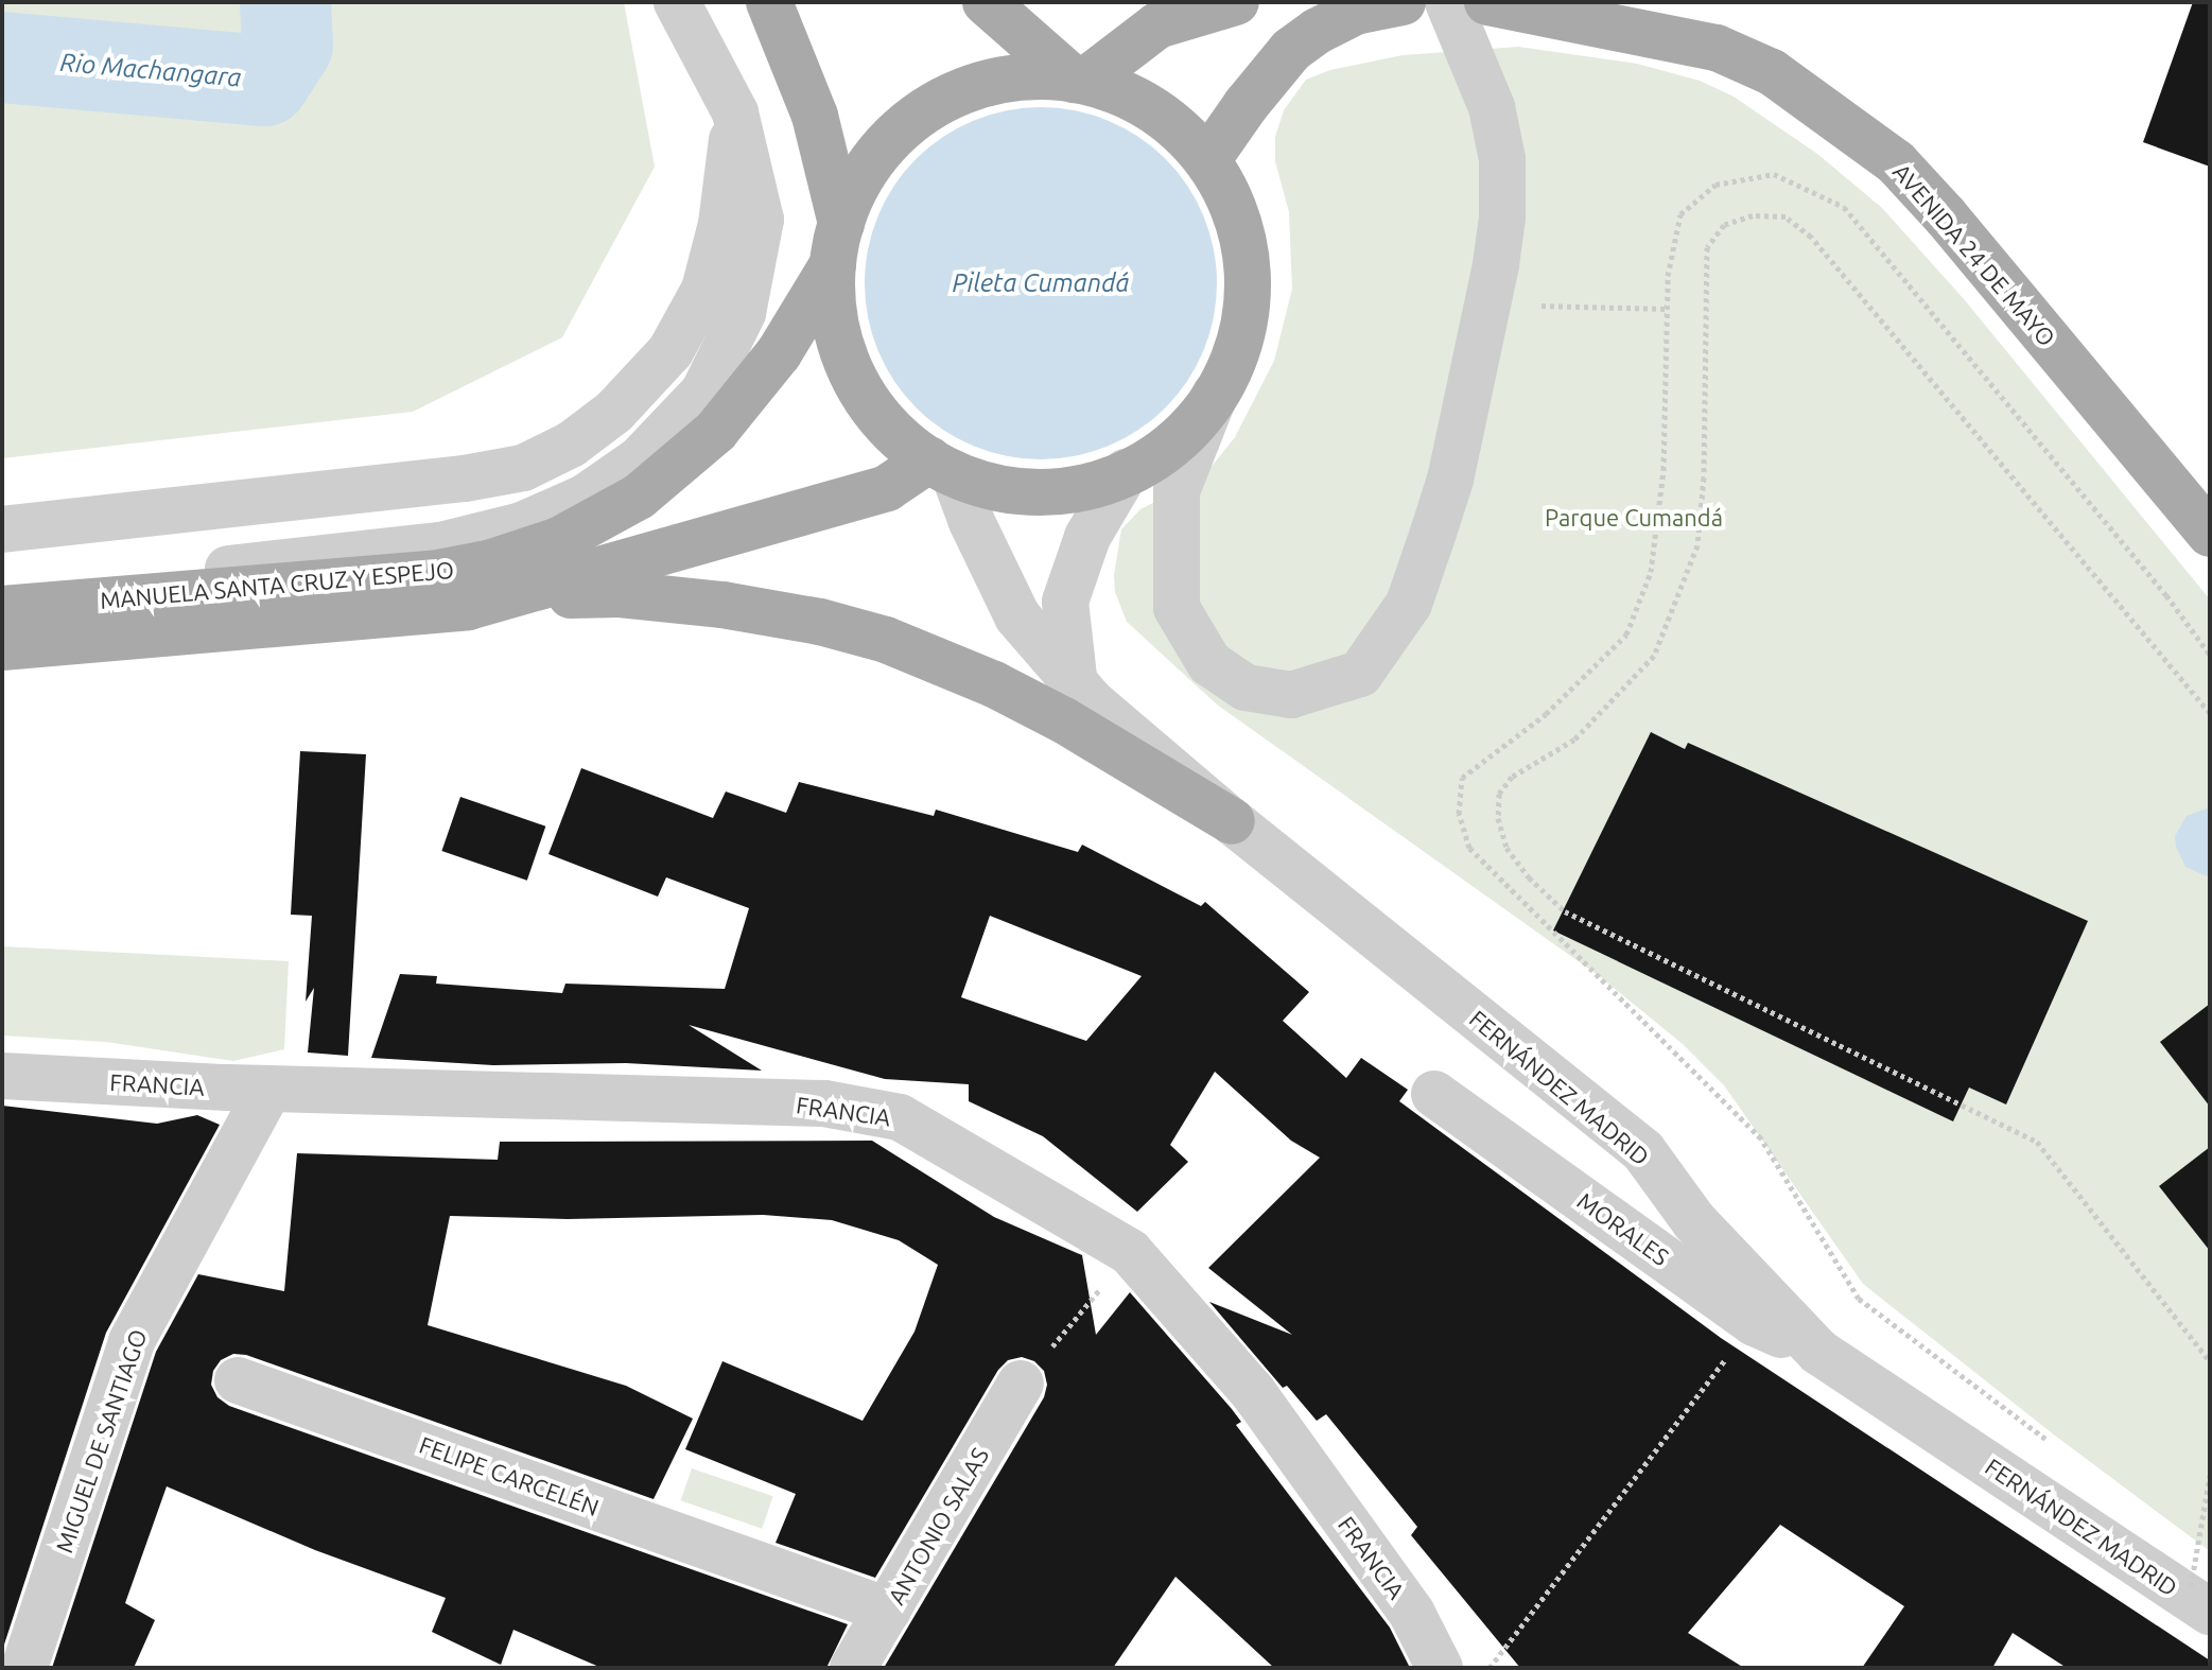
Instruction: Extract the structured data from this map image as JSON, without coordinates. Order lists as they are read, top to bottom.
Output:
{
  "streets": {
    "main road": ["AVENIDA 24 DE MAYO", "MANUELA SANTA CRUZ Y ESPEJO"],
    "street": [
      "FRANCIA",
      "FERNÁNDEZ MADRID",
      "MORALES",
      "MIGUEL DE SANTIAGO",
      "FELIPE CARCELÉN",
      "ANTONIO SALAS"
    ]
  },
  "crossings": [
    ["MANUELA SANTA CRUZ Y ESPEJO", "FERNÁNDEZ MADRID"],
    ["FRANCIA", "MIGUEL DE SANTIAGO"],
    ["FERNÁNDEZ MADRID", "MORALES"],
    ["FELIPE CARCELÉN", "ANTONIO SALAS"]
  ],
  "water": ["Rio Machangara", "Pileta Cumandá"],
  "parks": ["Parque Cumandá"]
}
